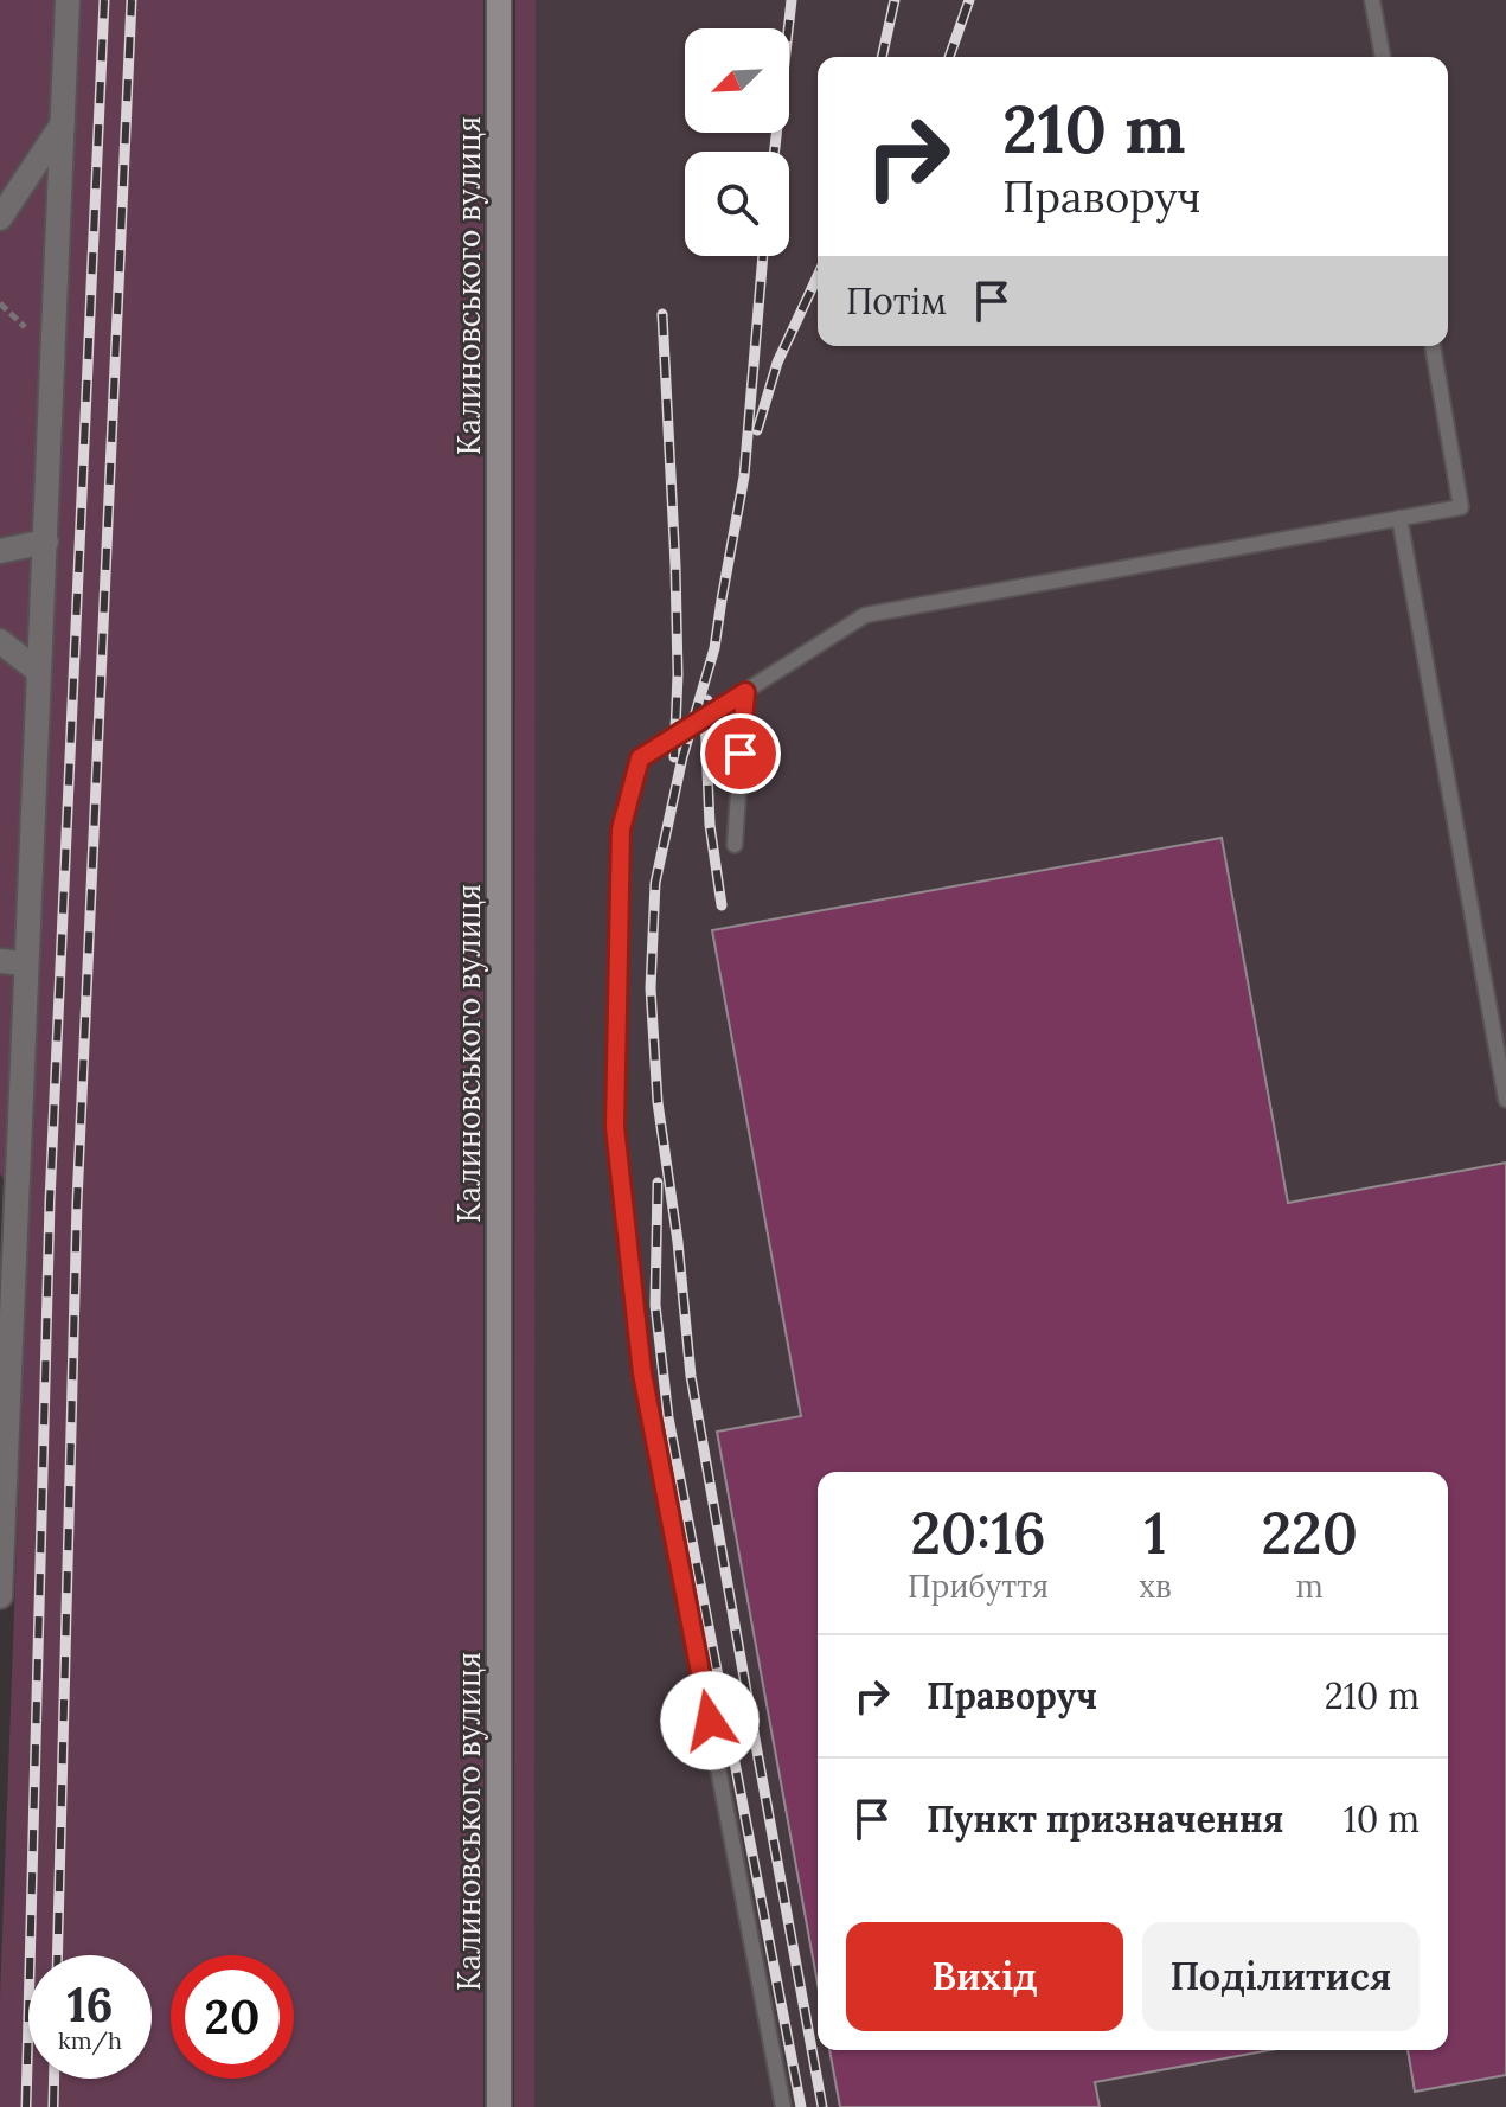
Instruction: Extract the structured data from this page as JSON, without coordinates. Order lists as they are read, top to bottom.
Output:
{
  "streets": {
    "street": ["Калиновського вулиця"]
  },
  "north": "bottom left",
  "page": {
    "turn": ["210 m", "Праворуч"],
    "then": "Потім",
    "eta": [
      "20:16",
      "Прибуття",
      "1",
      "хв",
      "220",
      "m"
    ],
    "list": [
      {
        "name": "Праворуч",
        "value": "210 m"
      },
      {
        "name": "Пункт призначення",
        "value": "10 m"
      }
    ],
    "buttons": ["Вихід", "Поділитися"],
    "speed": "16 km/h",
    "limit": "20"
  }
}
